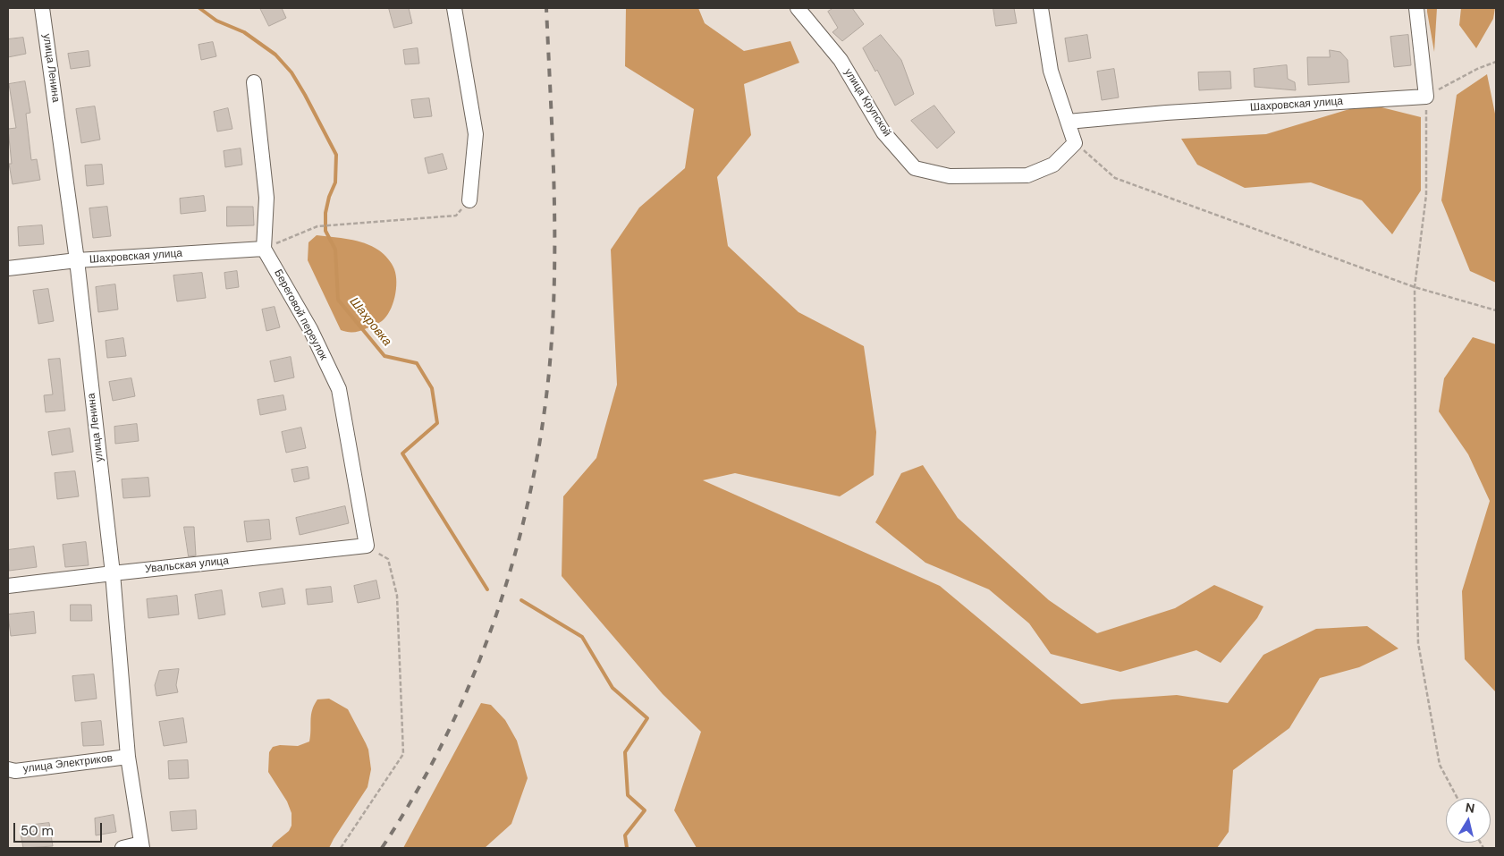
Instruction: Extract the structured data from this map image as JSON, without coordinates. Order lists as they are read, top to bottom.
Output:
{
  "streets": {
    "street": [
      "улица Ленина",
      "улица Крупской",
      "Шахровская улица",
      "Береговой переулок",
      "Увальская улица",
      "улица Электриков"
    ]
  },
  "crossings": [
    ["улица Ленина", "Шахровская улица"],
    ["улица Ленина", "Увальская улица"],
    ["улица Ленина", "улица Электриков"],
    ["Шахровская улица", "Береговой переулок"],
    ["Береговой переулок", "Увальская улица"]
  ],
  "water": ["Шахровка"],
  "scale_bar": "50 m",
  "north": "top"
}
